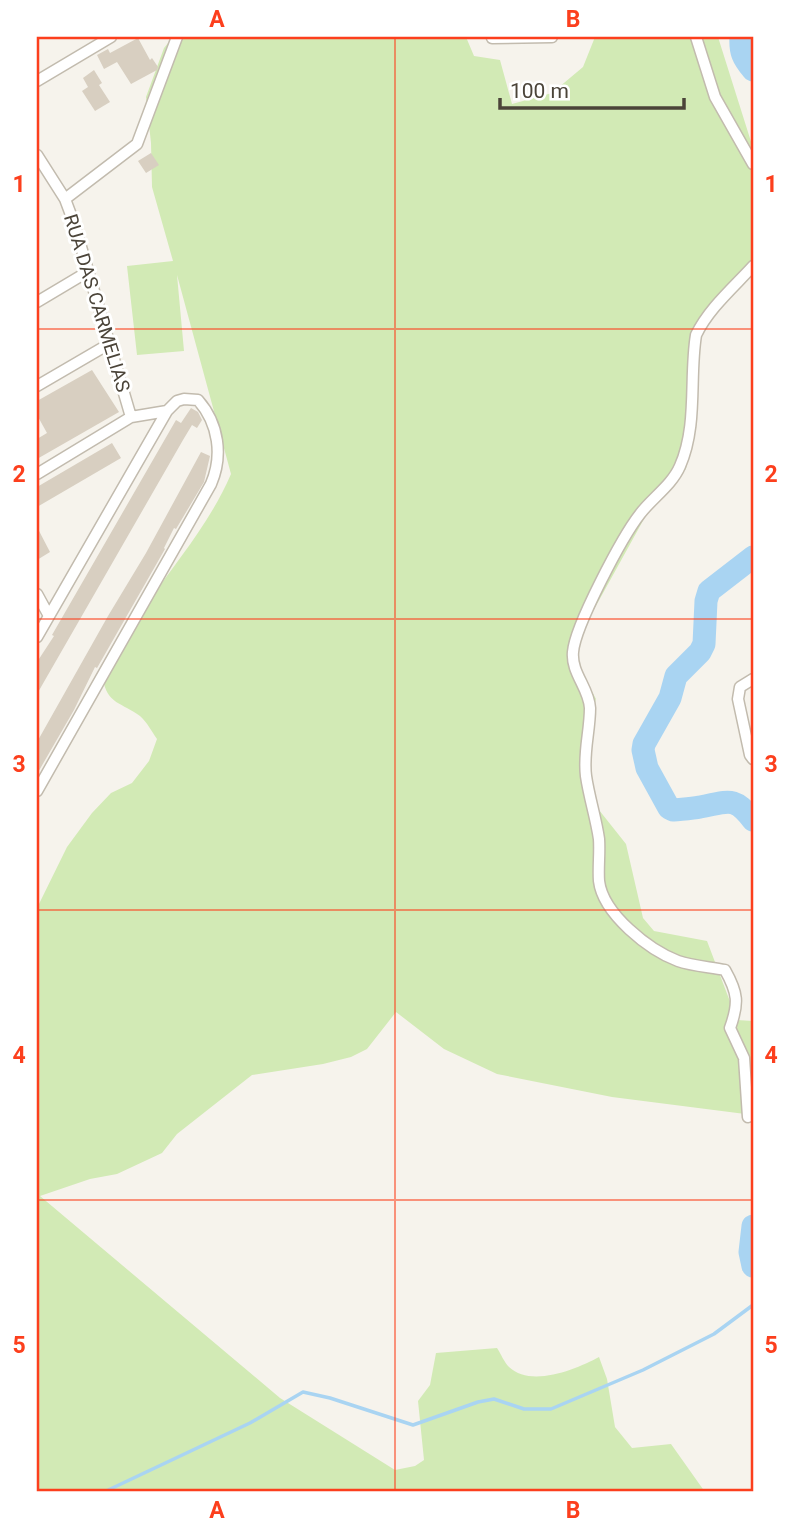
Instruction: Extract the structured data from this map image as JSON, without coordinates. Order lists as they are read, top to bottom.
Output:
{
  "streets": {
    "street": ["RUA DAS CARMELIAS"]
  },
  "scale_bar": "100 m",
  "grid": {
    "columns": ["A", "B"],
    "rows": [
      "1",
      "2",
      "3",
      "4",
      "5"
    ]
  }
}
